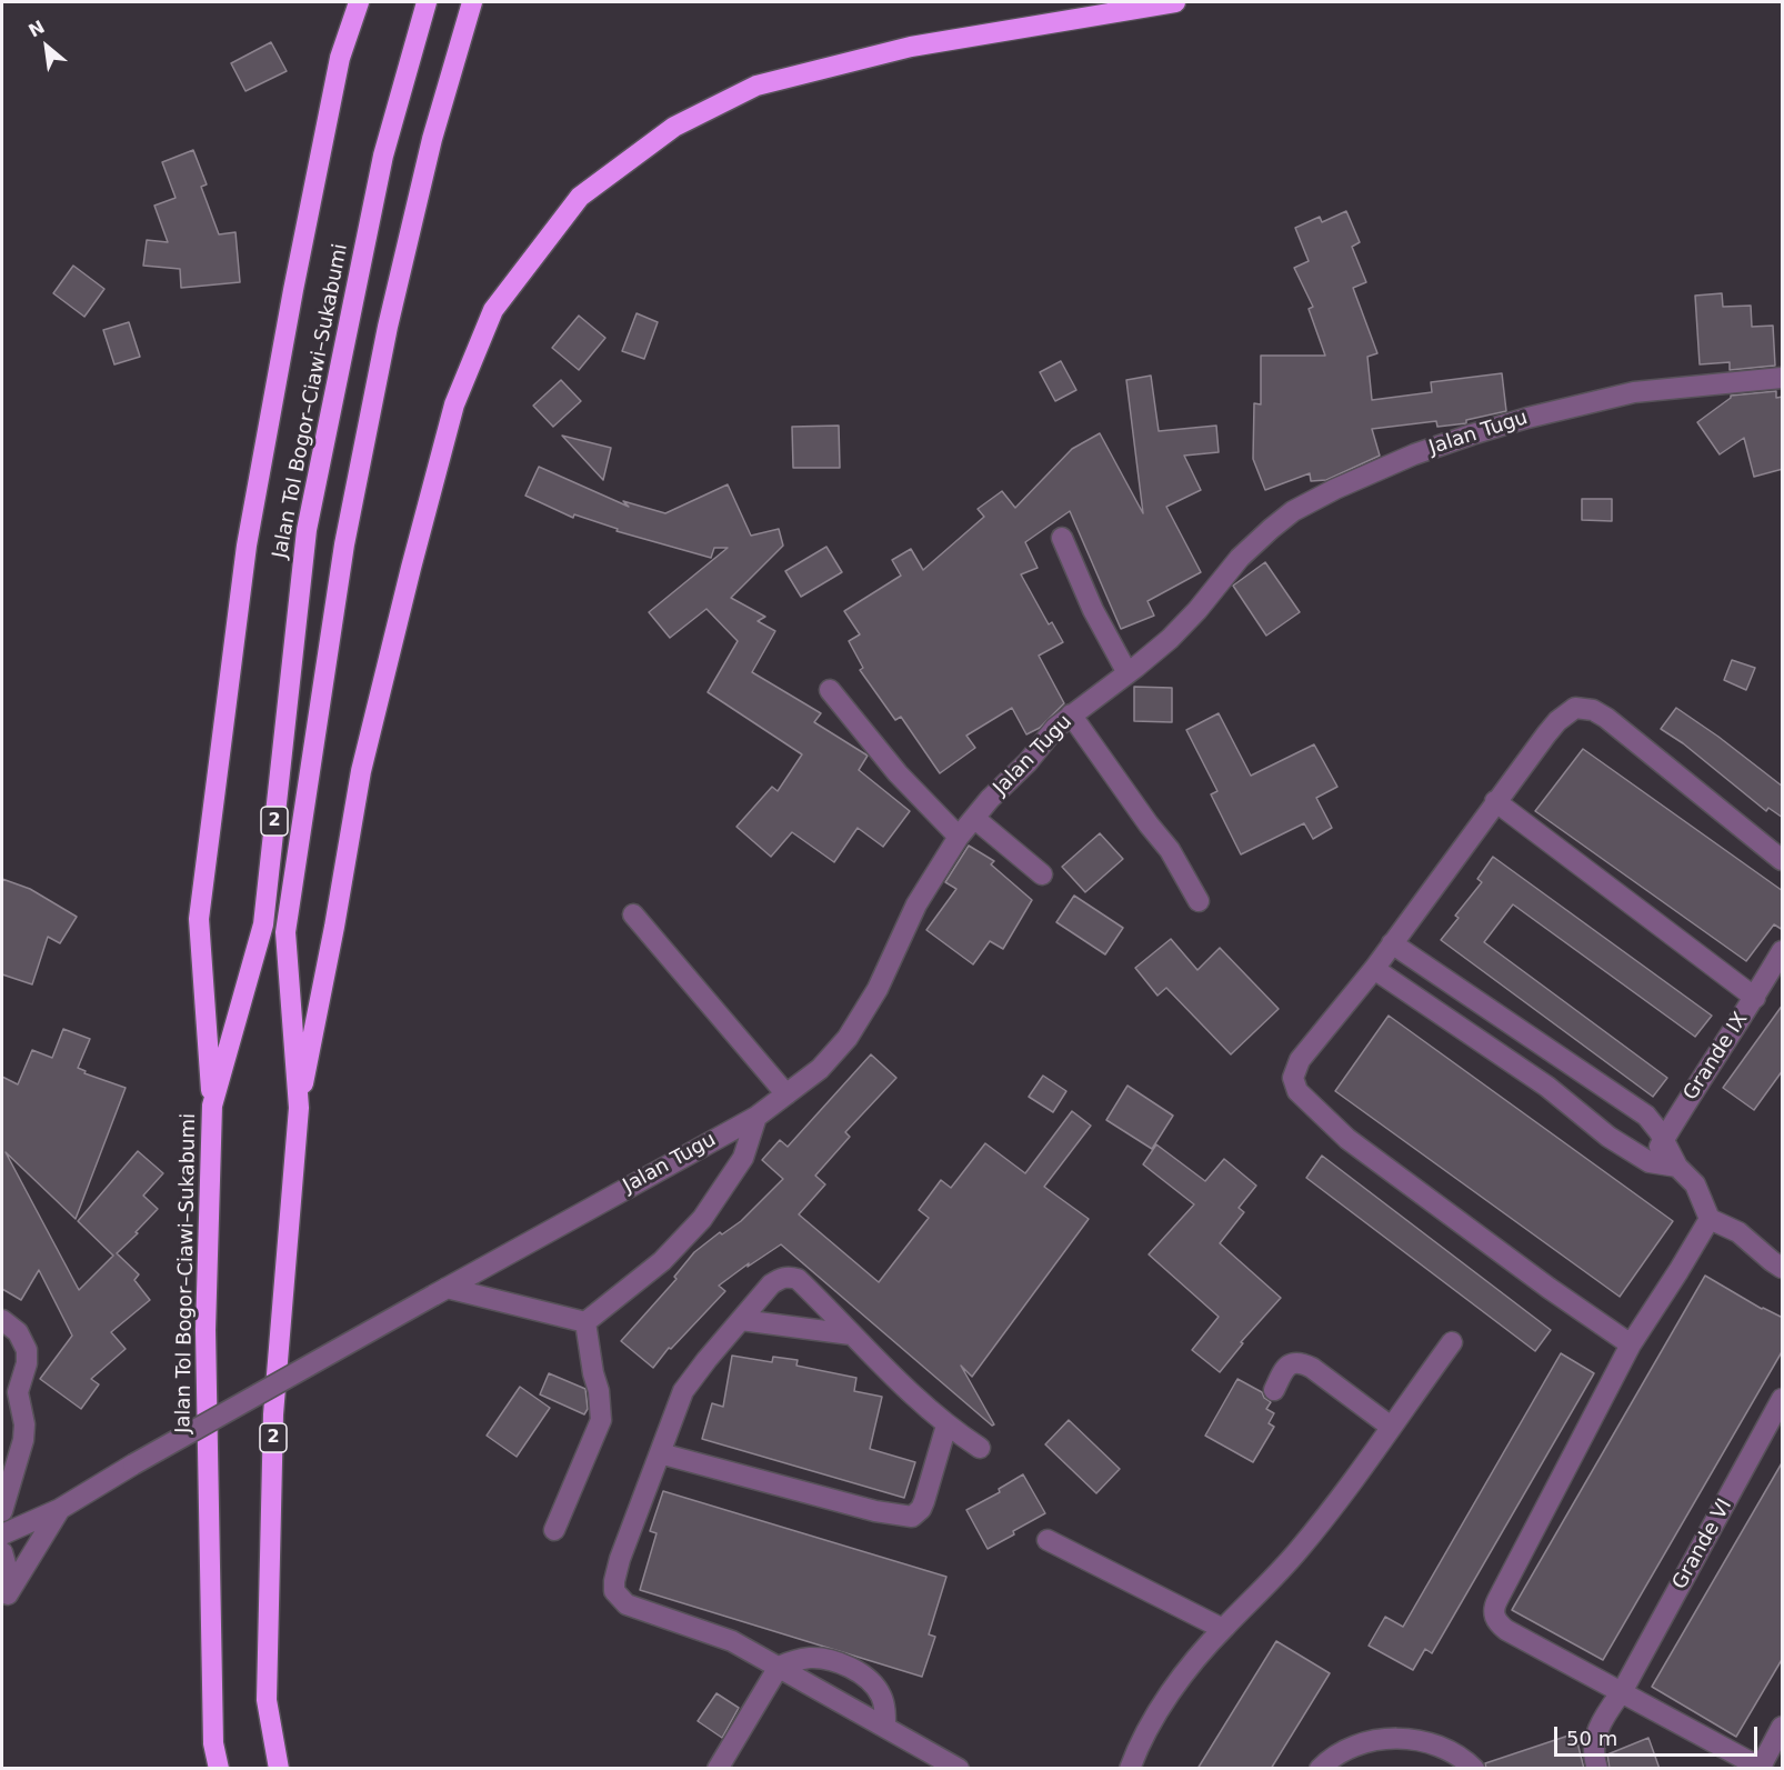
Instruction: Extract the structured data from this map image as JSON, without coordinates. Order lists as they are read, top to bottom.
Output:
{
  "streets": {
    "highway": ["Jalan Tol Bogor–Ciawi–Sukabumi", "2"],
    "street": ["Jalan Tugu", "Grande IX", "Grande VI"]
  },
  "scale_bar": "50 m",
  "north": "top left"
}
